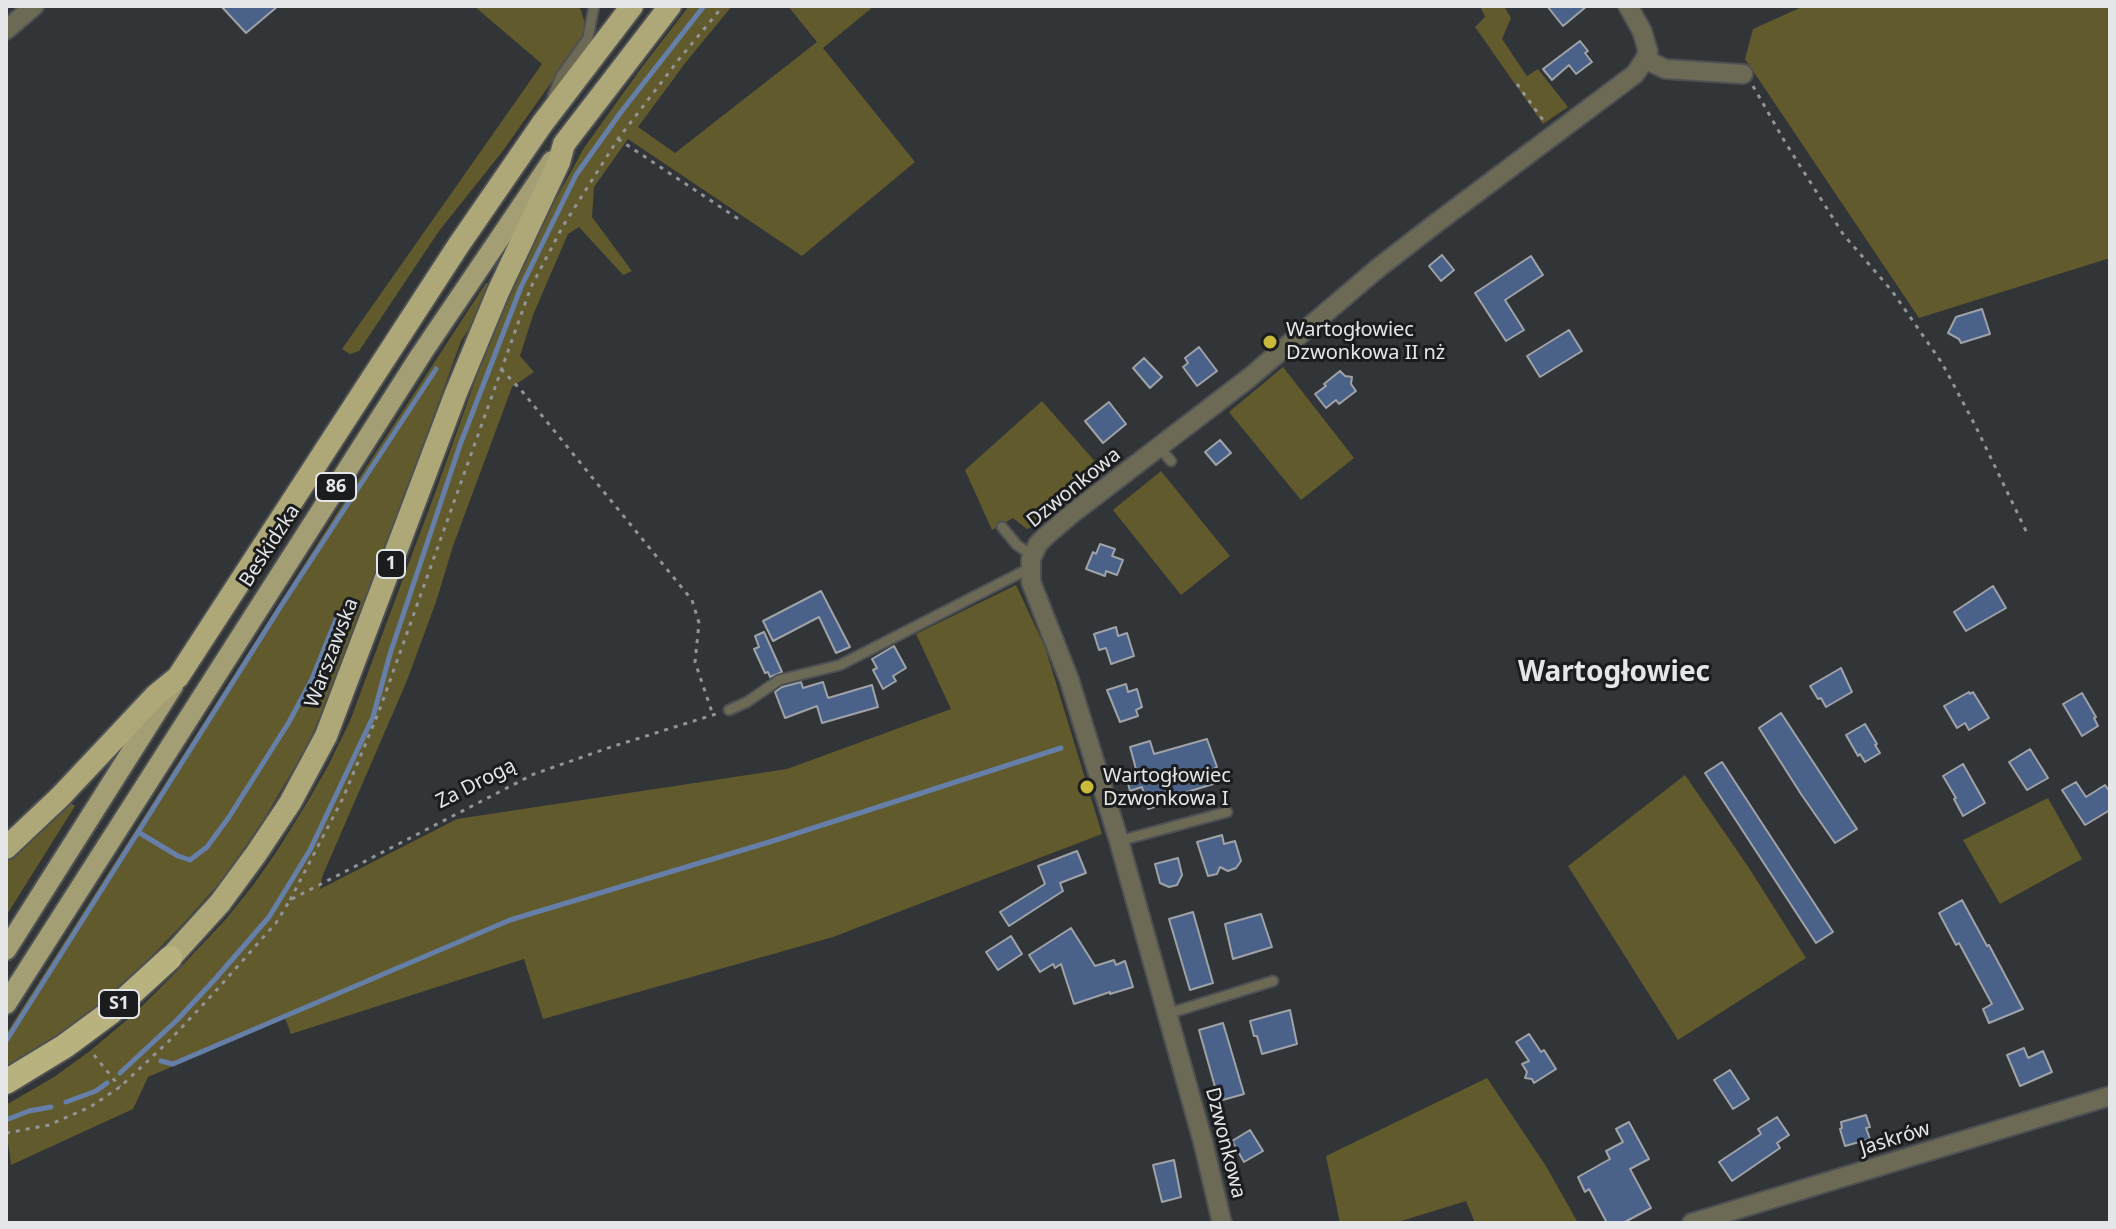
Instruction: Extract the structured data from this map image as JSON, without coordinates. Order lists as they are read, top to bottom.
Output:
{
  "streets": {
    "highway": [
      "Beskidzka",
      "1",
      "Warszawska",
      "S1"
    ],
    "main road": ["86"],
    "street": ["Dzwonkowa", "Jaskrów"],
    "path": ["Za Drogą"]
  },
  "crossings": [
    ["Beskidzka", "Warszawska"]
  ],
  "districts": ["Wartogłowiec"],
  "places": ["Wartogłowiec Dzwonkowa II nż", "Wartogłowiec Dzwonkowa I"]
}
